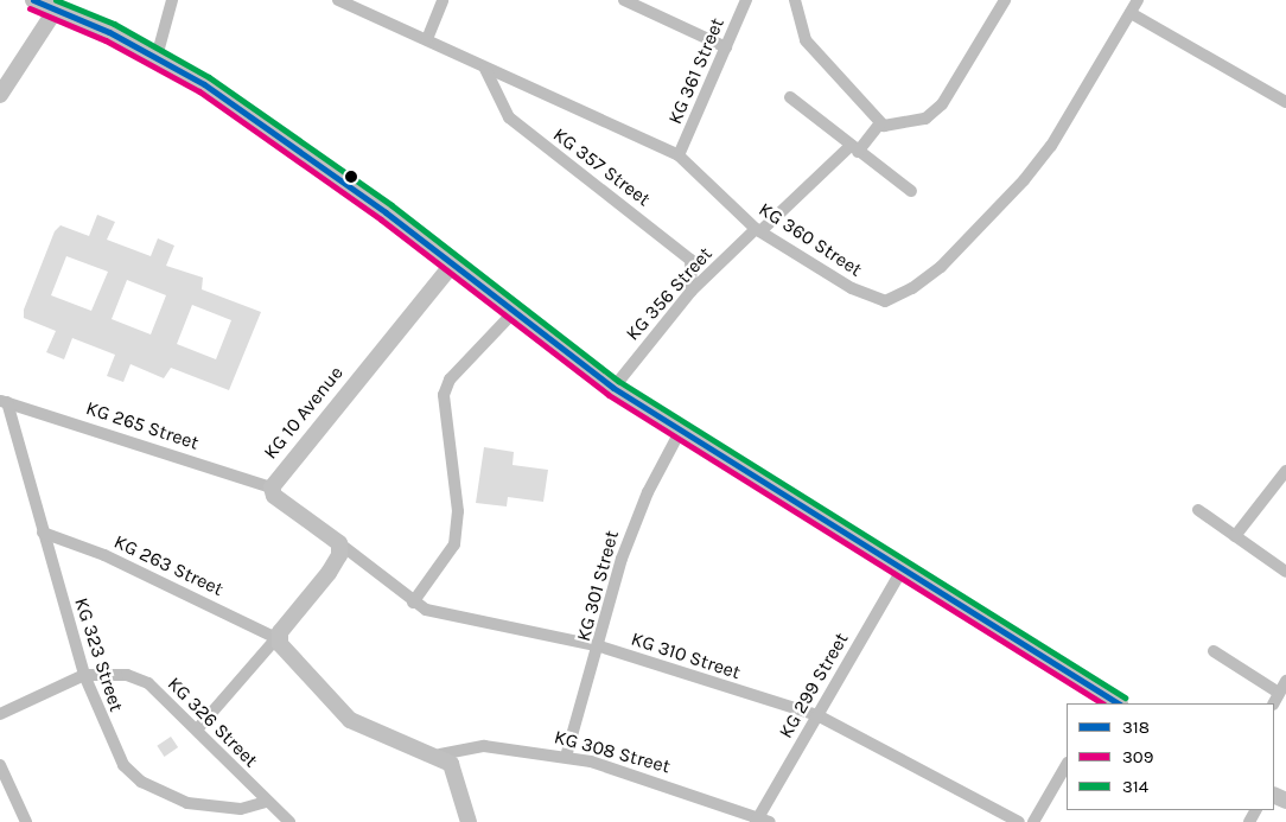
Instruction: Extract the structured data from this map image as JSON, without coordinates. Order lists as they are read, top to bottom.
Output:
{
  "streets": {
    "main road": ["KG 10 Avenue"],
    "street": [
      "KG 361 Street",
      "KG 357 Street",
      "KG 360 Street",
      "KG 356 Street",
      "KG 265 Street",
      "KG 263 Street",
      "KG 301 Street",
      "KG 323 Street",
      "KG 310 Street",
      "KG 299 Street",
      "KG 326 Street",
      "KG 308 Street"
    ]
  },
  "crossings": [
    ["KG 361 Street", "KG 360 Street"],
    ["KG 357 Street", "KG 360 Street"],
    ["KG 357 Street", "KG 356 Street"],
    ["KG 360 Street", "KG 356 Street"],
    ["KG 10 Avenue", "KG 265 Street"],
    ["KG 10 Avenue", "KG 310 Street"],
    ["KG 265 Street", "KG 323 Street"],
    ["KG 263 Street", "KG 323 Street"],
    ["KG 301 Street", "KG 310 Street"],
    ["KG 301 Street", "KG 308 Street"],
    ["KG 323 Street", "KG 326 Street"],
    ["KG 310 Street", "KG 299 Street"],
    ["KG 299 Street", "KG 308 Street"]
  ],
  "lines": ["transit line 318", "transit line 314", "transit line 309"],
  "legend": ["318", "309", "314"]
}
